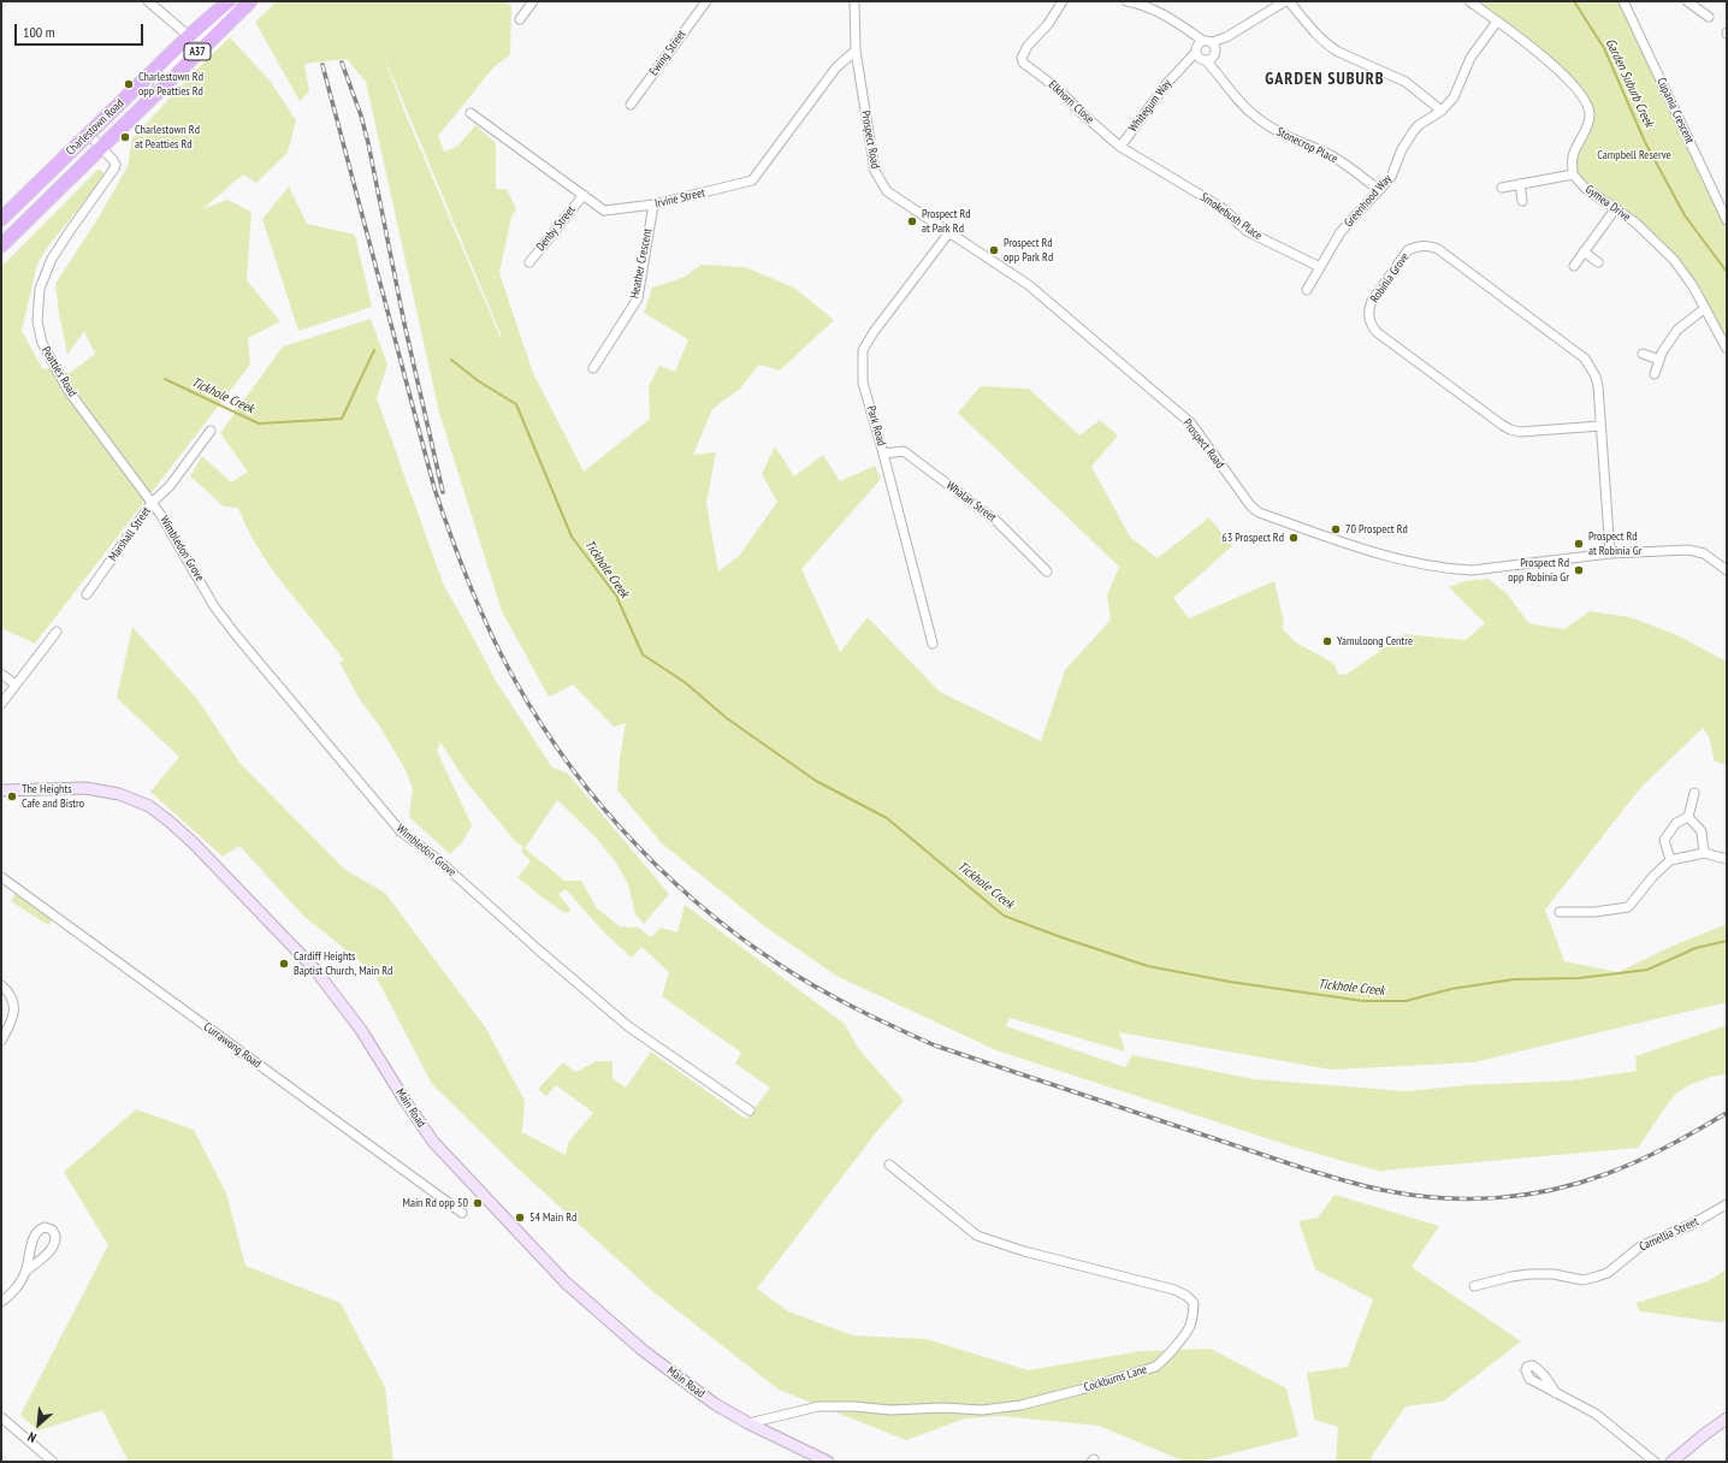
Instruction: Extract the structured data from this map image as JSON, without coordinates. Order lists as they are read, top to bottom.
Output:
{
  "streets": {
    "highway": ["A37", "Charlestown Road"],
    "main road": ["Main Road"],
    "street": [
      "Ewing Street",
      "Elkhorn Close",
      "Whitegum Way",
      "Cupania Crescent",
      "Prospect Road",
      "Stonecrop Place",
      "Irvine Street",
      "Greenhood Way",
      "Gymea Drive",
      "Smokebush Place",
      "Denby Street",
      "Heather Crescent",
      "Robinia Grove",
      "Peatties Road",
      "Park Road",
      "Whalan Street",
      "Marshall Street",
      "Wimbledon Grove",
      "Currawong Road",
      "Camellia Street",
      "Cockburns Lane"
    ]
  },
  "crossings": [
    ["Elkhorn Close", "Whitegum Way"],
    ["Elkhorn Close", "Smokebush Place"],
    ["Whitegum Way", "Stonecrop Place"],
    ["Whitegum Way", "Smokebush Place"],
    ["Charlestown Road", "Peatties Road"],
    ["Prospect Road", "Irvine Street"],
    ["Prospect Road", "Robinia Grove"],
    ["Prospect Road", "Park Road"],
    ["Stonecrop Place", "Greenhood Way"],
    ["Irvine Street", "Denby Street"],
    ["Irvine Street", "Heather Crescent"],
    ["Greenhood Way", "Smokebush Place"],
    ["Peatties Road", "Marshall Street"],
    ["Peatties Road", "Wimbledon Grove"],
    ["Park Road", "Whalan Street"],
    ["Marshall Street", "Wimbledon Grove"],
    ["Main Road", "Cockburns Lane"]
  ],
  "districts": ["GARDEN SUBURB"],
  "water": ["Garden Suburb Creek", "Tickhole Creek"],
  "parks": ["Campbell Reserve"],
  "places": [
    "Charlestown Rd opp Peatties Rd",
    "Charlestown Rd at Peatties Rd",
    "Prospect Rd at Park Rd",
    "Prospect Rd opp Park Rd",
    "70 Prospect Rd",
    "63 Prospect Rd",
    "Prospect Rd at Robinia Gr",
    "Prospect Rd opp Robinia Gr",
    "Yamuloong Centre",
    "The Heights Cafe and Bistro",
    "Cardiff Heights Baptist Church, Main Rd",
    "Main Rd opp 50",
    "54 Main Rd"
  ],
  "scale_bar": "100 m",
  "north": "bottom left"
}
